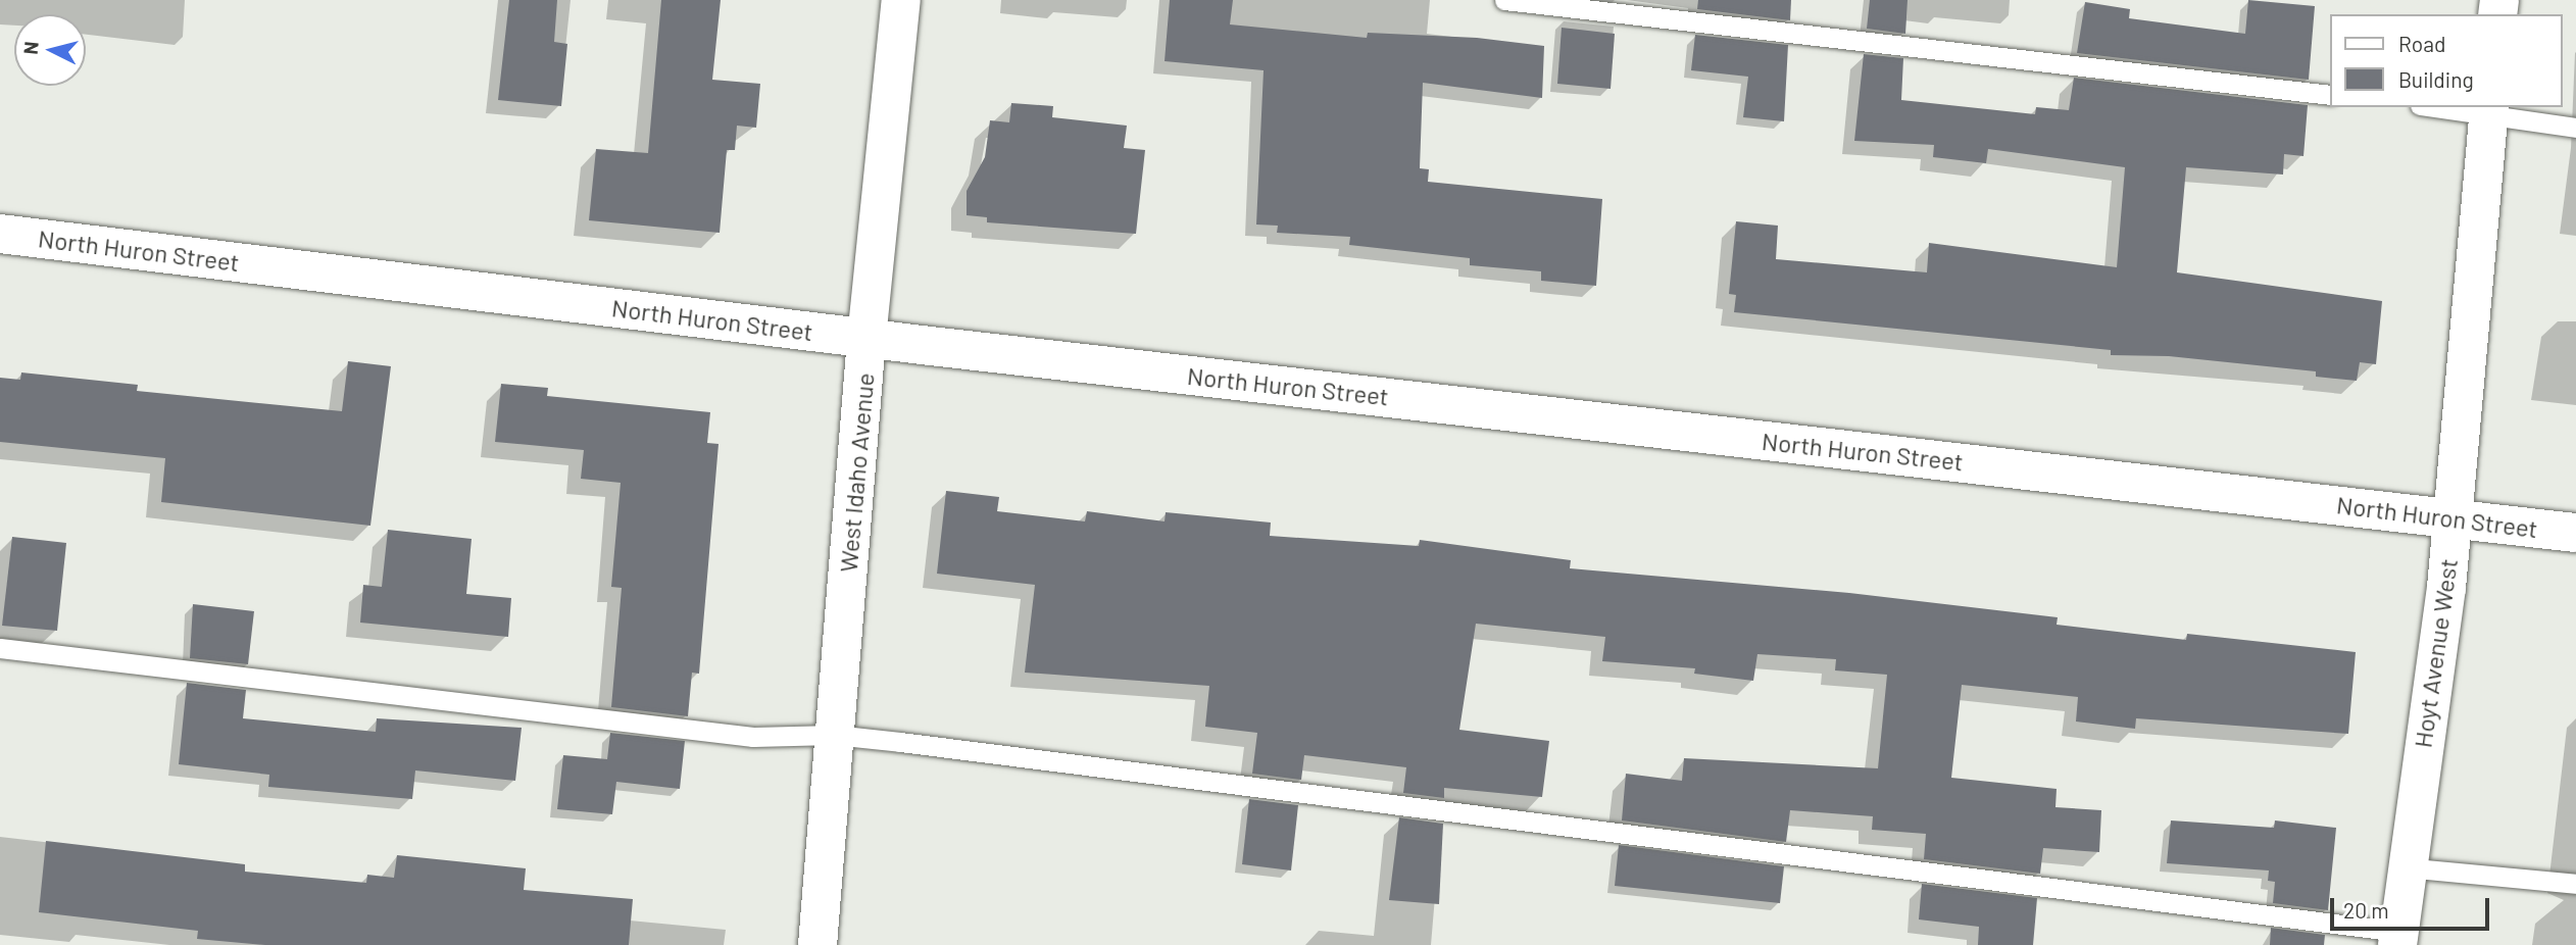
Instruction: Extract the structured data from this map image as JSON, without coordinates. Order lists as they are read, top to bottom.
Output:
{
  "streets": {
    "street": ["North Huron Street", "West Idaho Avenue", "Hoyt Avenue West"]
  },
  "crossings": [
    ["North Huron Street", "West Idaho Avenue"],
    ["North Huron Street", "Hoyt Avenue West"]
  ],
  "legend": ["Road", "Building"],
  "scale_bar": "20 m",
  "north": "left"
}
